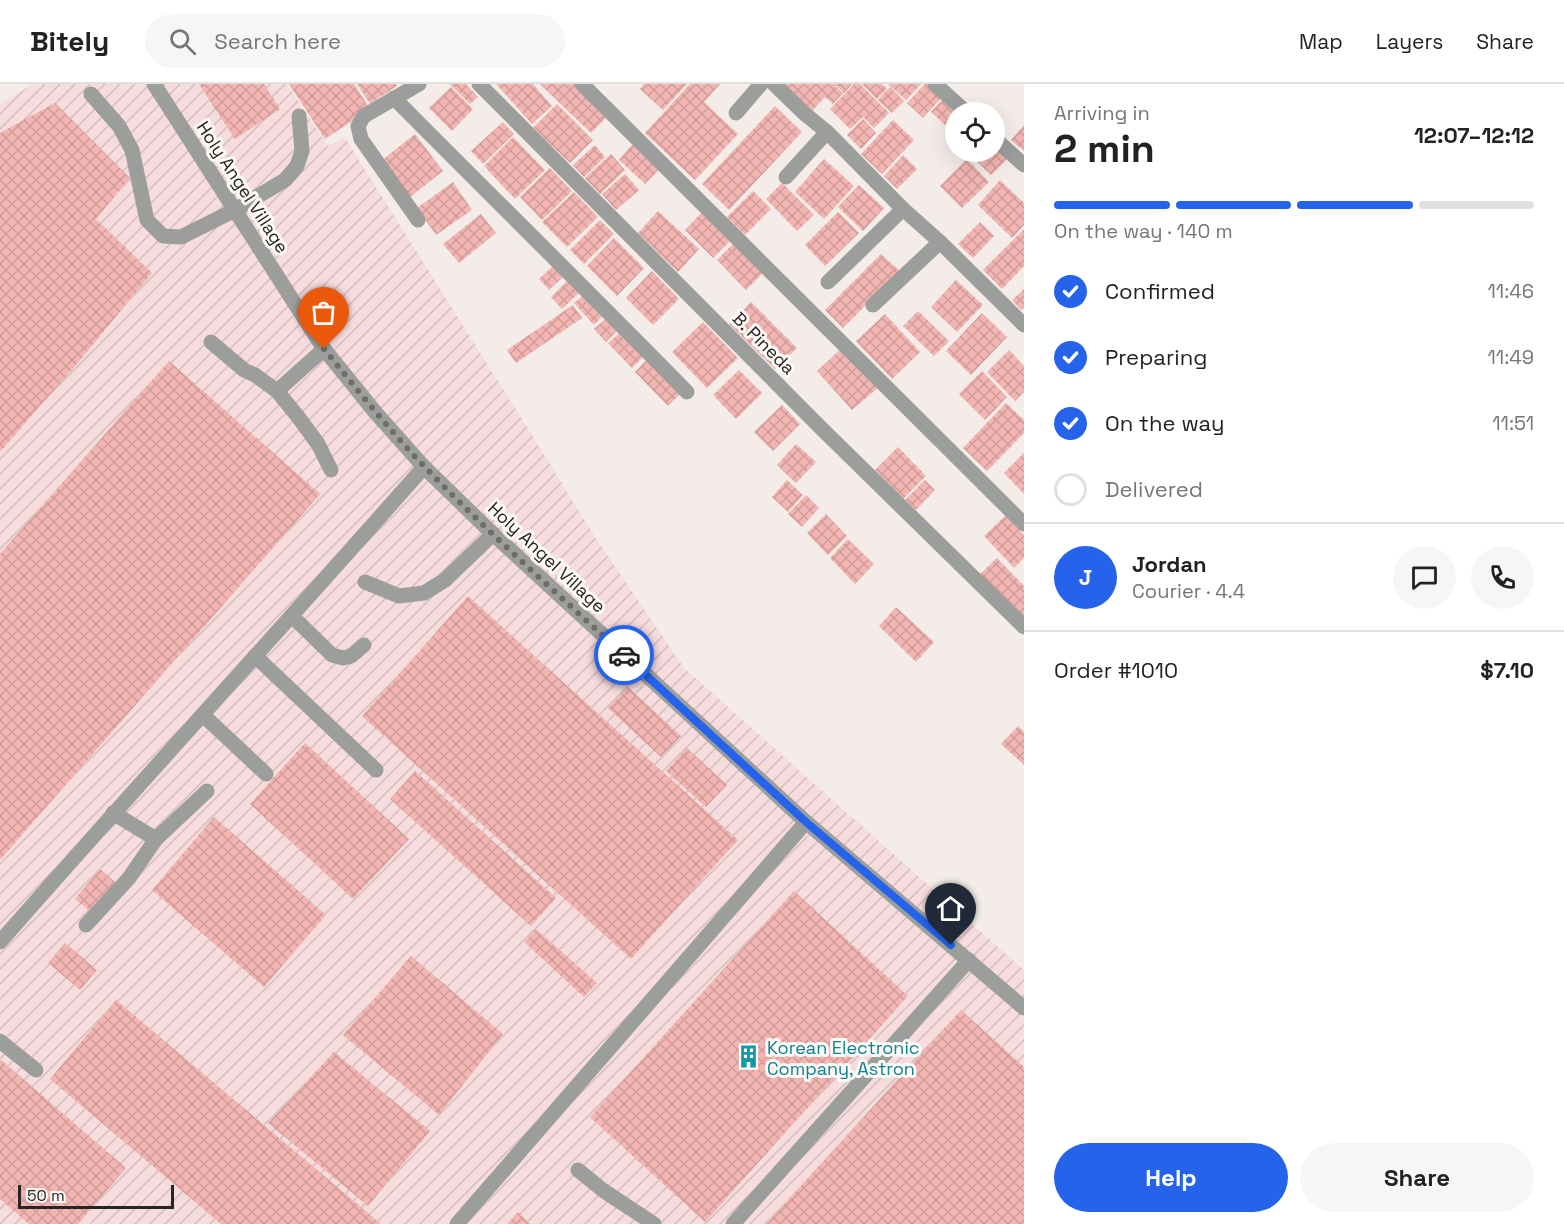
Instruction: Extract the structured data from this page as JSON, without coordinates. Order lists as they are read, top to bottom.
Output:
{
  "streets": {
    "street": ["Holy Angel Village", "B. Pineda"]
  },
  "places": {
    "building": ["Korean Electronic Company, Astron"]
  },
  "scale_bar": "50 m",
  "page": {
    "header": "Bitely",
    "search": "Search here",
    "nav": ["Map", "Layers", "Share"],
    "heading": ["2 min", "Arriving in", "12:07–12:12"],
    "panel": [
      "Jordan",
      "Courier · 4.4",
      "Order #1010",
      "$7.10"
    ],
    "bar": "On the way · 140 m",
    "list": [
      ["Confirmed", "11:46"],
      ["Preparing", "11:49"],
      ["On the way", "11:51"],
      "Delivered"
    ],
    "round": "J",
    "buttons": ["Help", "Share"],
    "scale": "50 m"
  }
}
